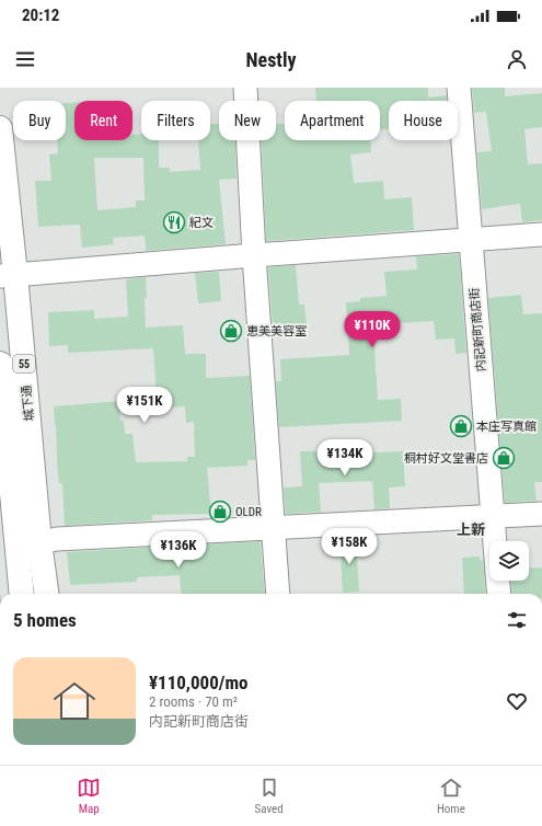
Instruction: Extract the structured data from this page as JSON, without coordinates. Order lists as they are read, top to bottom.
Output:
{
  "streets": {
    "main road": ["55", "城下通"],
    "street": ["内記新町商店街"]
  },
  "districts": ["上新"],
  "places": {
    "restaurant": ["紀文"],
    "shop": [
      "恵美美容室",
      "本庄写真館",
      "桐村好文堂書店",
      "OLDR"
    ]
  },
  "page": {
    "status": "20:12",
    "header": "Nestly",
    "chip": [
      "Buy",
      "Rent",
      "Filters",
      "New",
      "Apartment",
      "House"
    ],
    "price": [
      "¥110K",
      "¥151K",
      "¥134K",
      "¥158K",
      "¥136K"
    ],
    "heading": "5 homes",
    "list": [
      {
        "name": "¥110,000/mo",
        "note": "2 rooms · 70 m² · 内記新町商店街"
      }
    ],
    "tabs": ["Map", "Saved", "Home"]
  }
}
